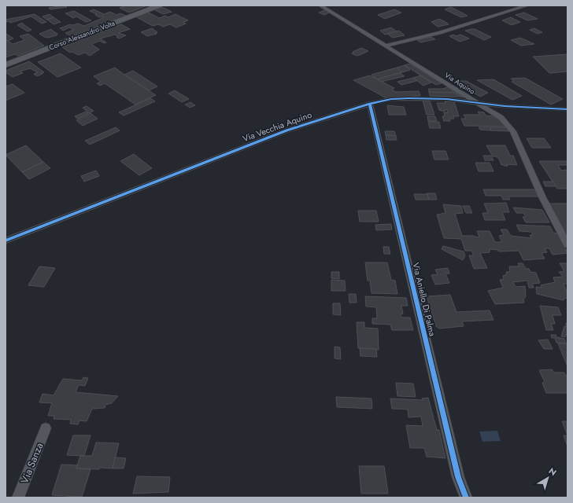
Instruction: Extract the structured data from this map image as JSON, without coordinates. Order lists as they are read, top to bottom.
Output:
{
  "streets": {
    "main road": ["Corso Alessandro Volta"],
    "street": [
      "Via Aquino",
      "Via Vecchia Aquino",
      "Via Aniello Di Palma",
      "Via Sanza"
    ]
  },
  "crossings": [
    ["Via Aquino", "Via Vecchia Aquino"],
    ["Via Vecchia Aquino", "Via Aniello Di Palma"]
  ],
  "north": "top right"
}
